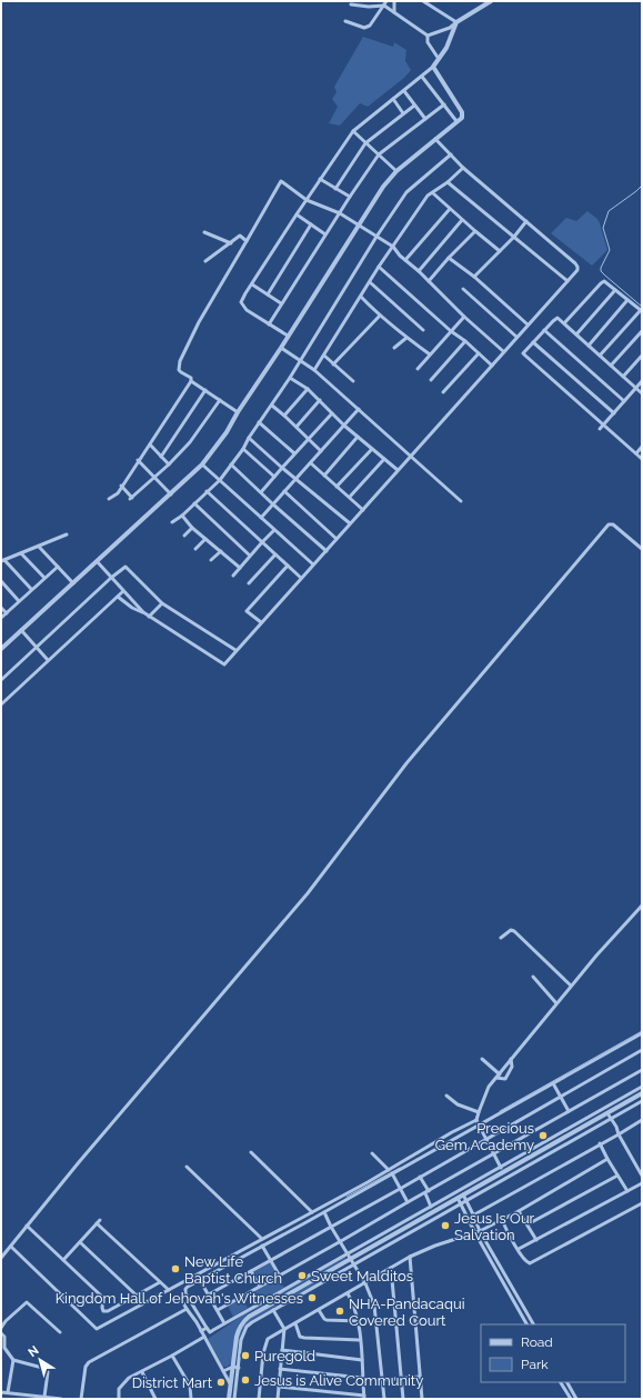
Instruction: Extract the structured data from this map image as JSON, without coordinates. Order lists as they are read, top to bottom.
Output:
{
  "places": [
    "Precious Gem Academy",
    "Jesus Is Our Salvation",
    "New Life Baptist Church",
    "Sweet Malditos",
    "Kingdom Hall of Jehovah's Witnesses",
    "NHA-Pandacaqui Covered Court",
    "Puregold",
    "Jesus is Alive Community",
    "District Mart"
  ],
  "legend": ["Road", "Park"],
  "north": "top left"
}
